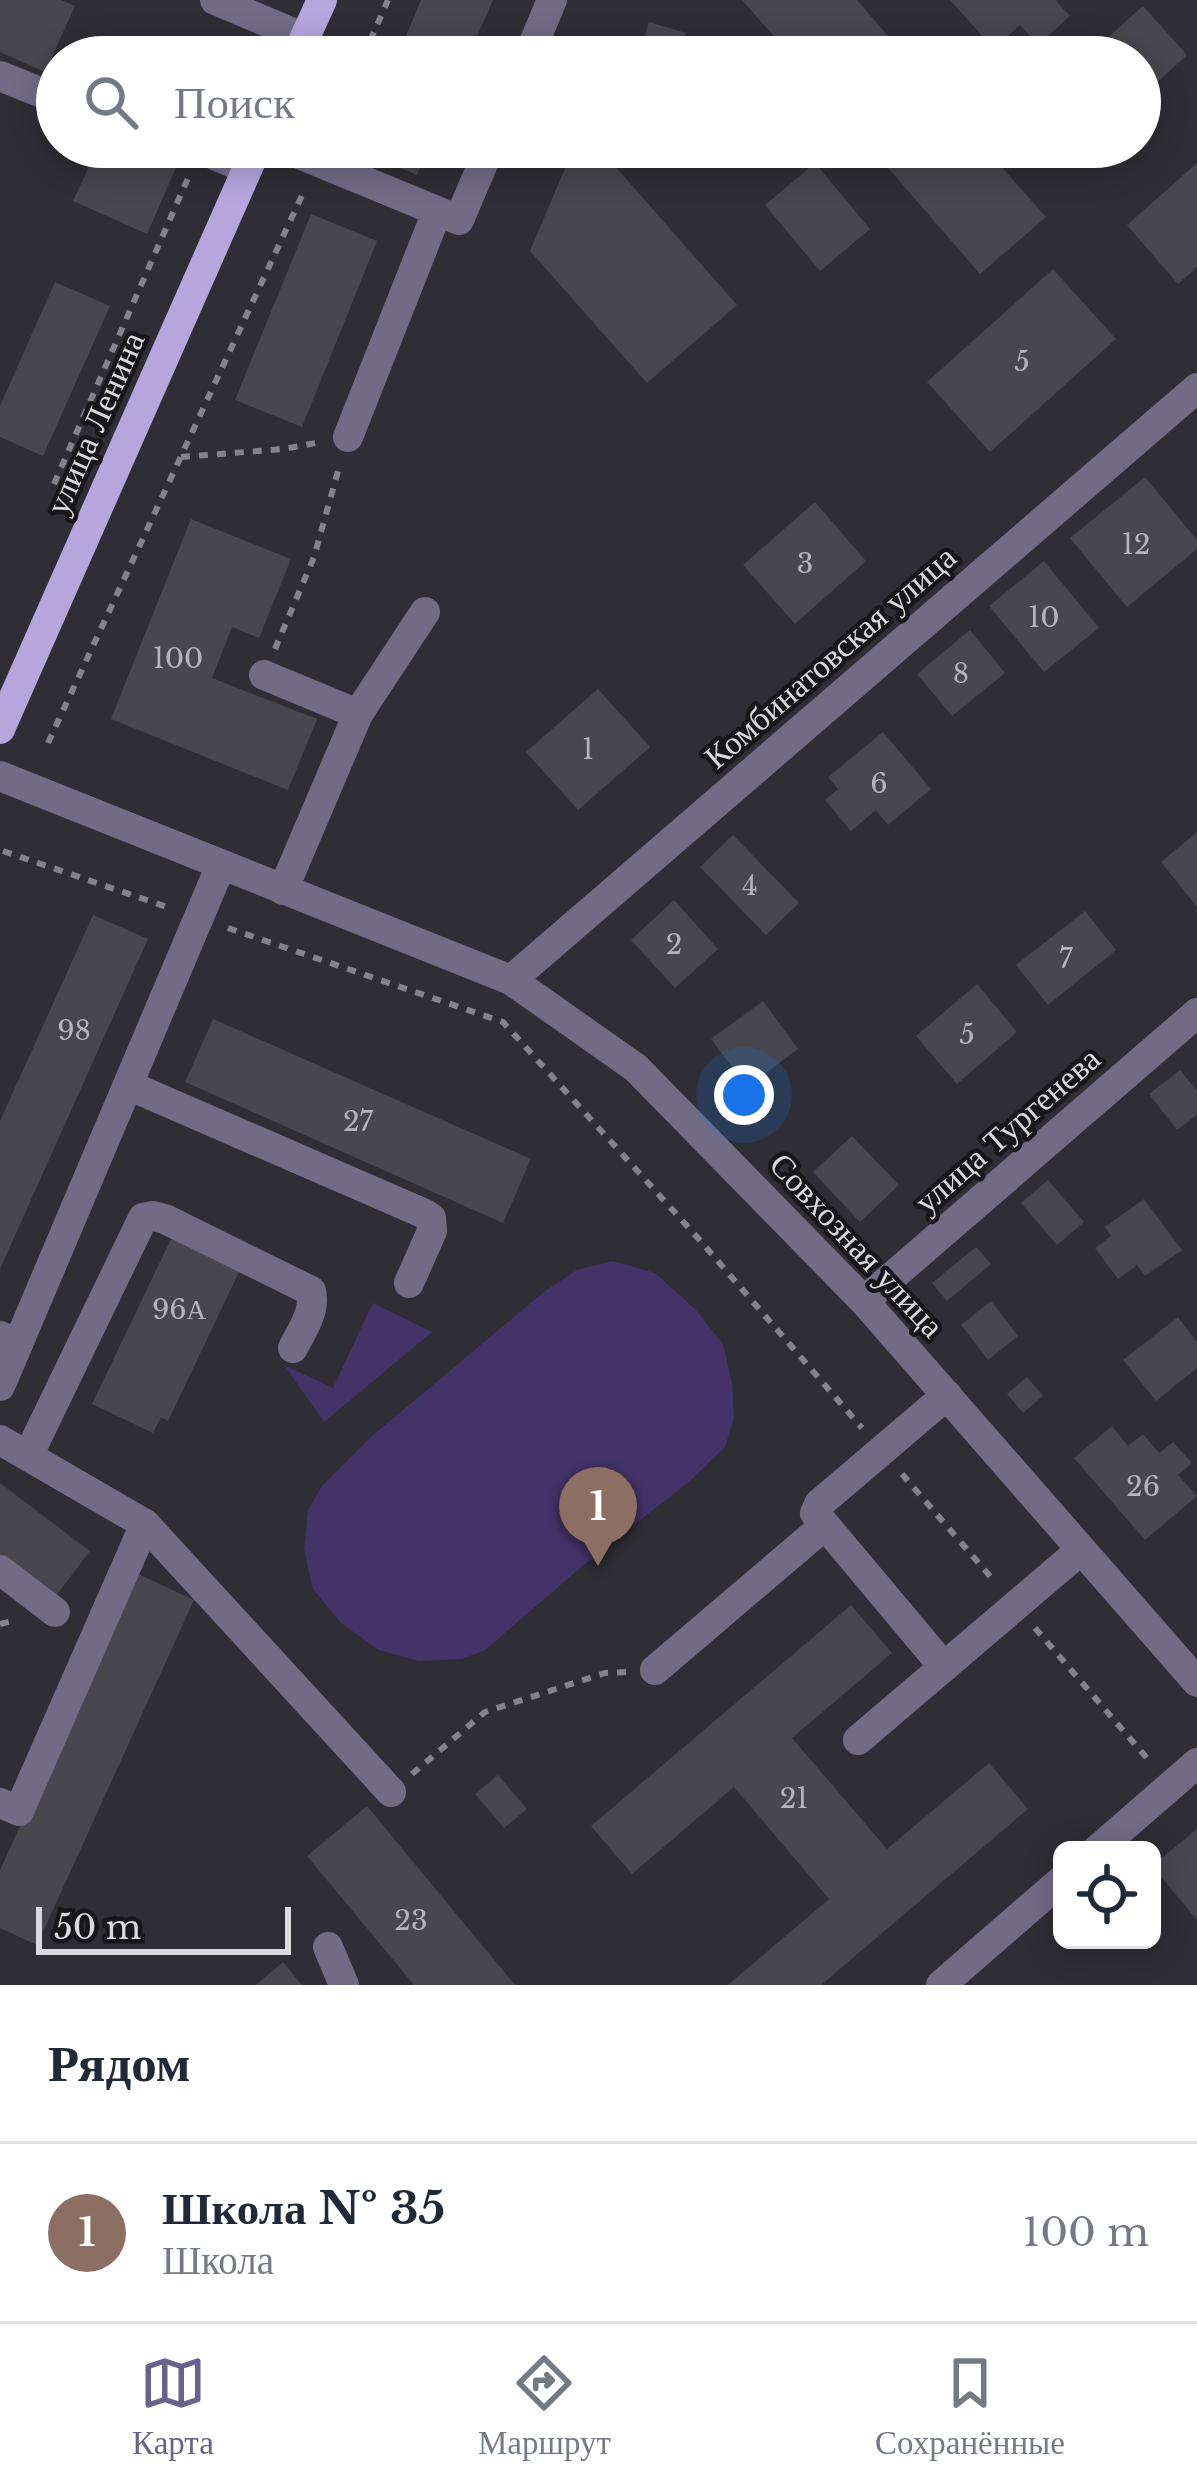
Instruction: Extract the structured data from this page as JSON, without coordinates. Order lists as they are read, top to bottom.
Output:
{
  "streets": {
    "main road": ["улица Ленина"],
    "street": ["Комбинатовская улица", "улица Тургенева", "Совхозная улица"]
  },
  "crossings": [
    ["Комбинатовская улица", "Совхозная улица"],
    ["улица Тургенева", "Совхозная улица"]
  ],
  "house_numbers": [
    "5",
    "12",
    "3",
    "10",
    "100",
    "8",
    "1",
    "6",
    "4",
    "2",
    "7",
    "98",
    "5",
    "27",
    "96А",
    "26",
    "21",
    "23"
  ],
  "scale_bar": "50 m",
  "page": {
    "search": "Поиск",
    "pins": "1",
    "scale": "50 m",
    "heading": "Рядом",
    "list": [
      {
        "mark": "1",
        "name": "Школа № 35",
        "note": "Школа",
        "value": "100 m"
      }
    ],
    "nav": ["Карта", "Маршрут", "Сохранённые"]
  }
}
